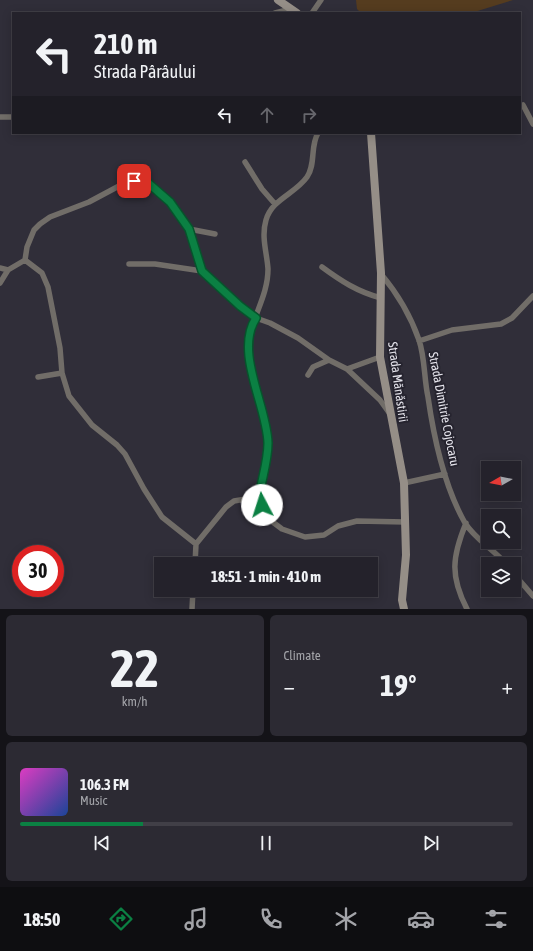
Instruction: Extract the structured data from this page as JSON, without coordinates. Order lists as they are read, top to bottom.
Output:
{
  "streets": {
    "street": ["Strada Mănăstirii", "Strada Dimitrie Cojocaru"]
  },
  "crossings": [
    ["Strada Mănăstirii", "Strada Dimitrie Cojocaru"]
  ],
  "north": "left",
  "page": {
    "turn": ["210 m", "Strada Pârâului"],
    "limit": "30",
    "trip": "18:51 · 1 min · 410 m",
    "tile": [
      ["22", "km/h"],
      "Climate"
    ],
    "heat": ["−", "19°", "+"],
    "song": ["106.3 FM", "Music"],
    "tabs": "18:50"
  }
}
